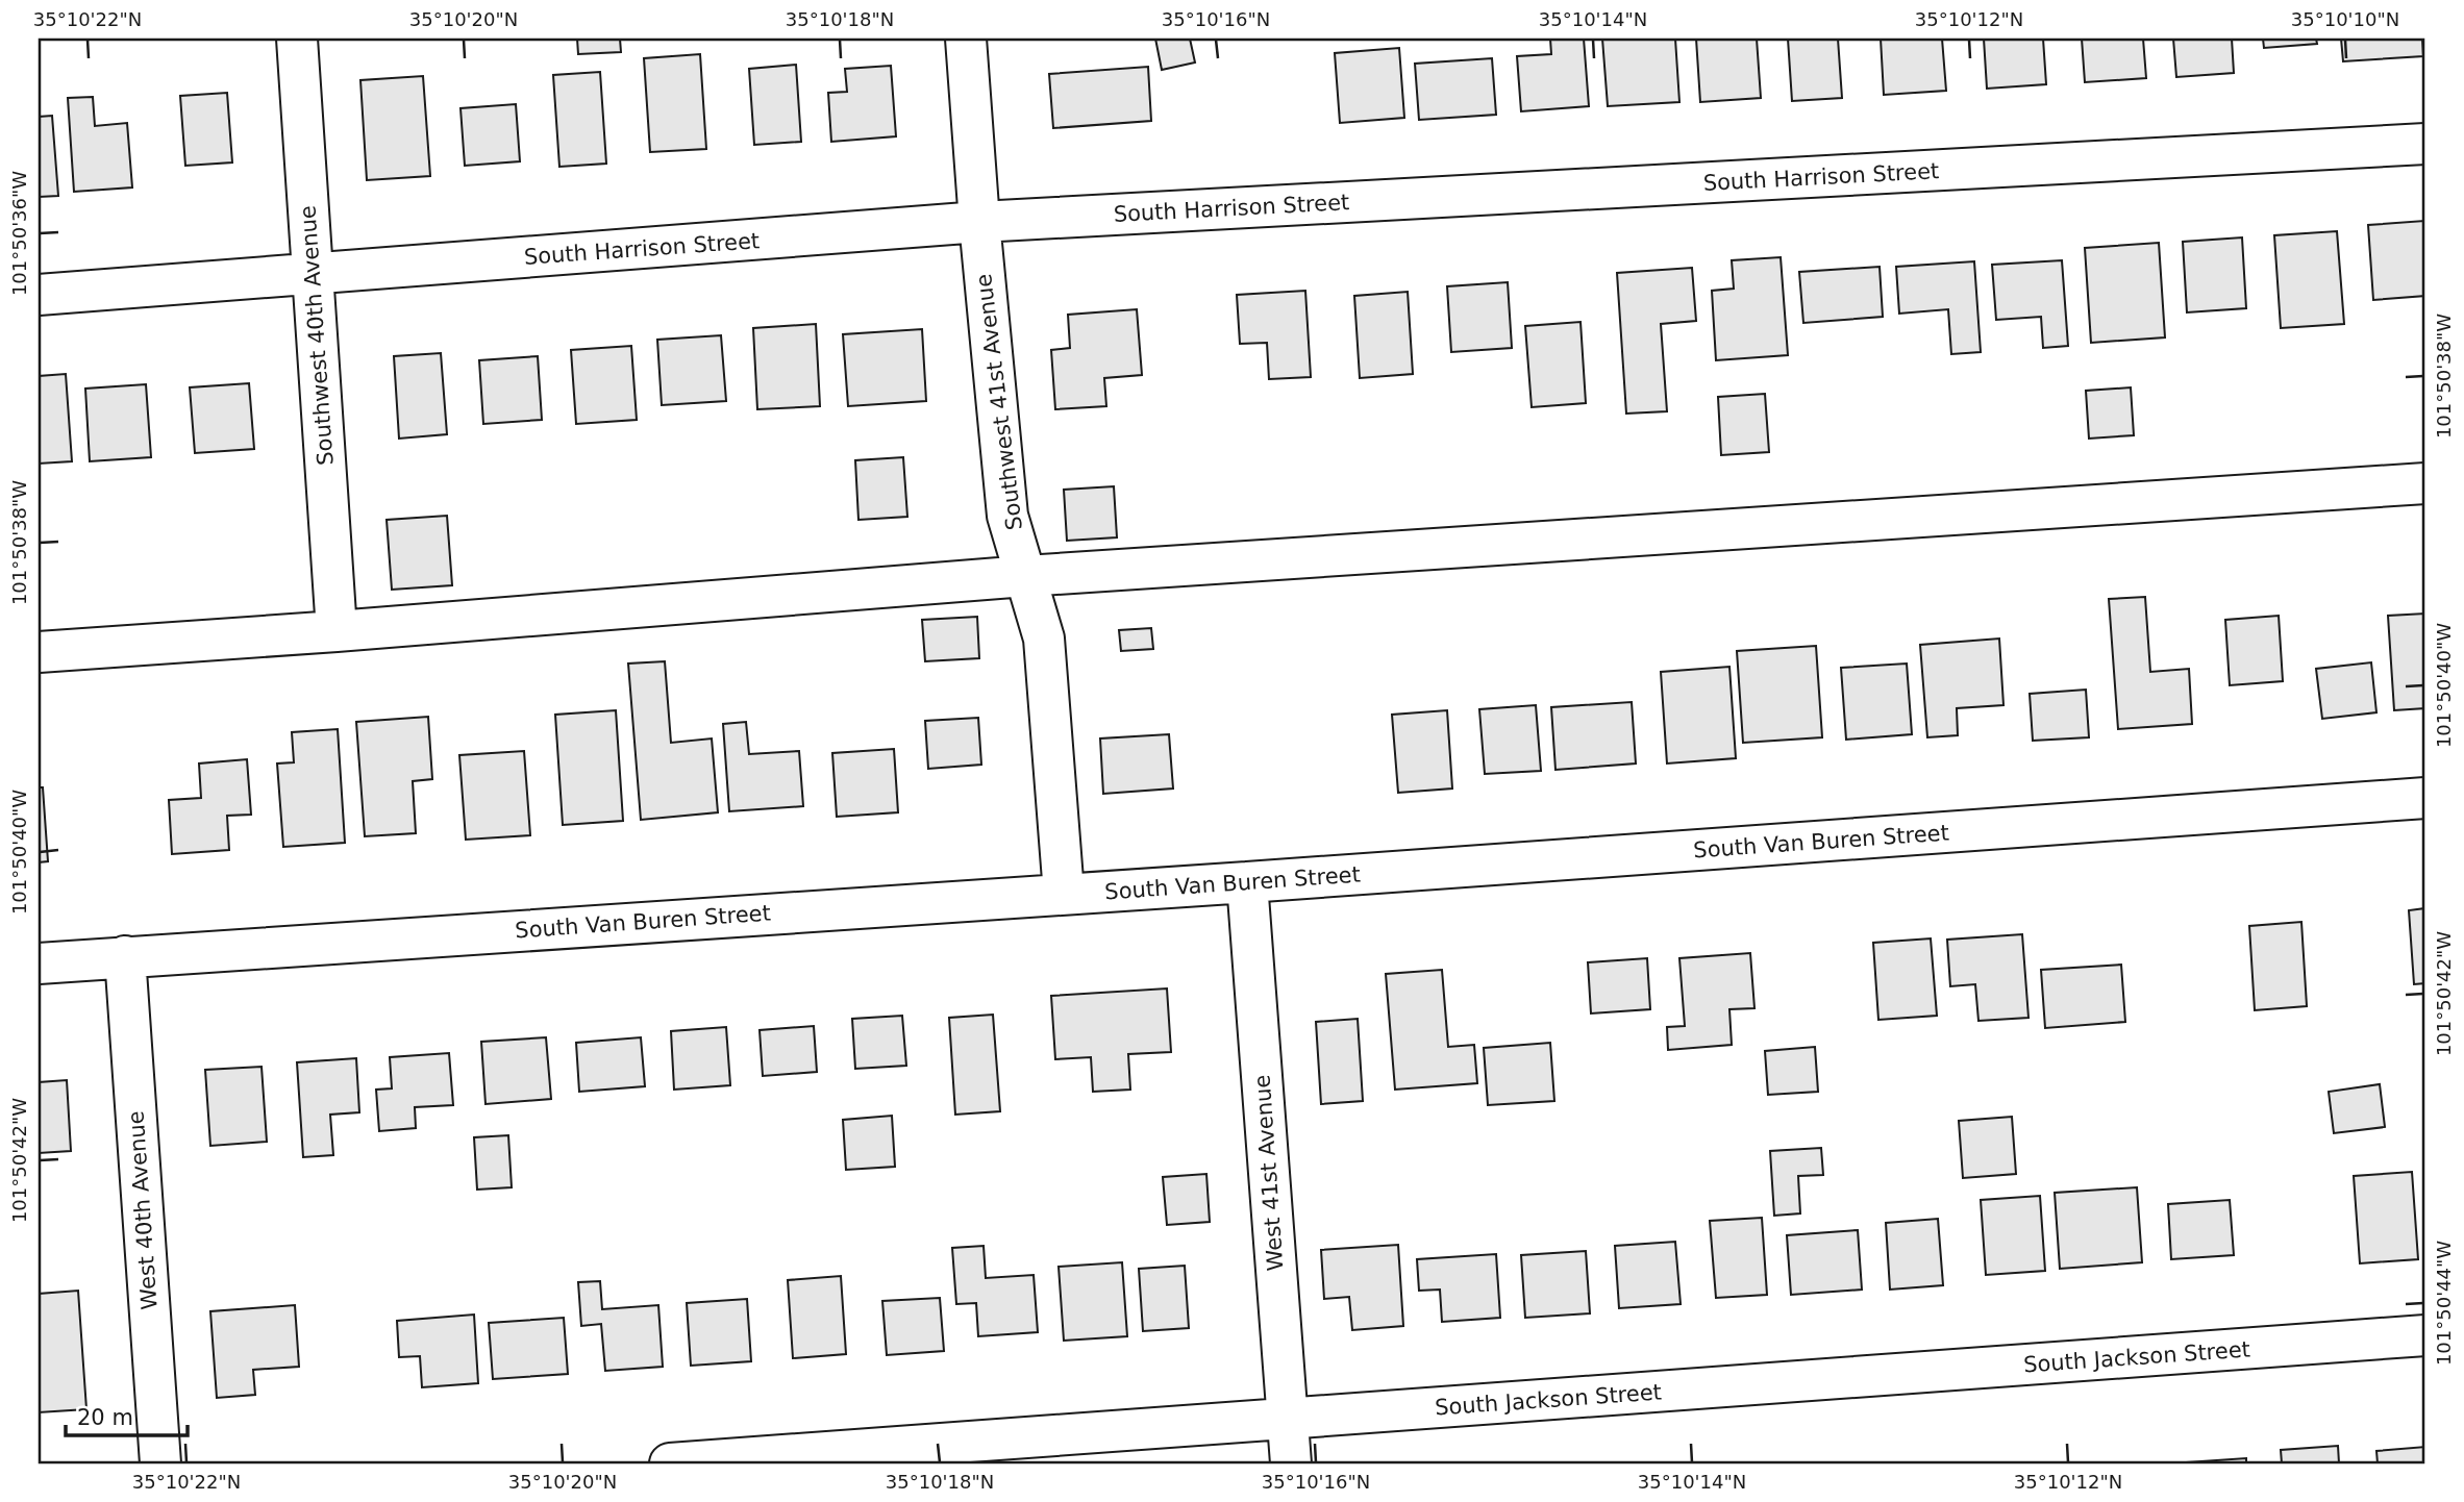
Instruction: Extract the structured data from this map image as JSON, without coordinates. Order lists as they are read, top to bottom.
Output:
{
  "streets": {
    "street": [
      "South Harrison Street",
      "Southwest 40th Avenue",
      "Southwest 41st Avenue",
      "South Van Buren Street",
      "West 41st Avenue",
      "West 40th Avenue",
      "South Jackson Street"
    ]
  },
  "crossings": [
    ["South Harrison Street", "Southwest 40th Avenue"],
    ["South Harrison Street", "Southwest 41st Avenue"],
    ["Southwest 41st Avenue", "South Van Buren Street"],
    ["South Van Buren Street", "West 41st Avenue"],
    ["South Van Buren Street", "West 40th Avenue"],
    ["West 41st Avenue", "South Jackson Street"]
  ],
  "scale_bar": "20 m",
  "coordinates": [
    "35°10'22\"N",
    "35°10'20\"N",
    "35°10'18\"N",
    "35°10'16\"N",
    "35°10'14\"N",
    "35°10'12\"N",
    "35°10'10\"N",
    "101°50'36\"W",
    "101°50'38\"W",
    "101°50'40\"W",
    "101°50'42\"W",
    "101°50'44\"W"
  ]
}
